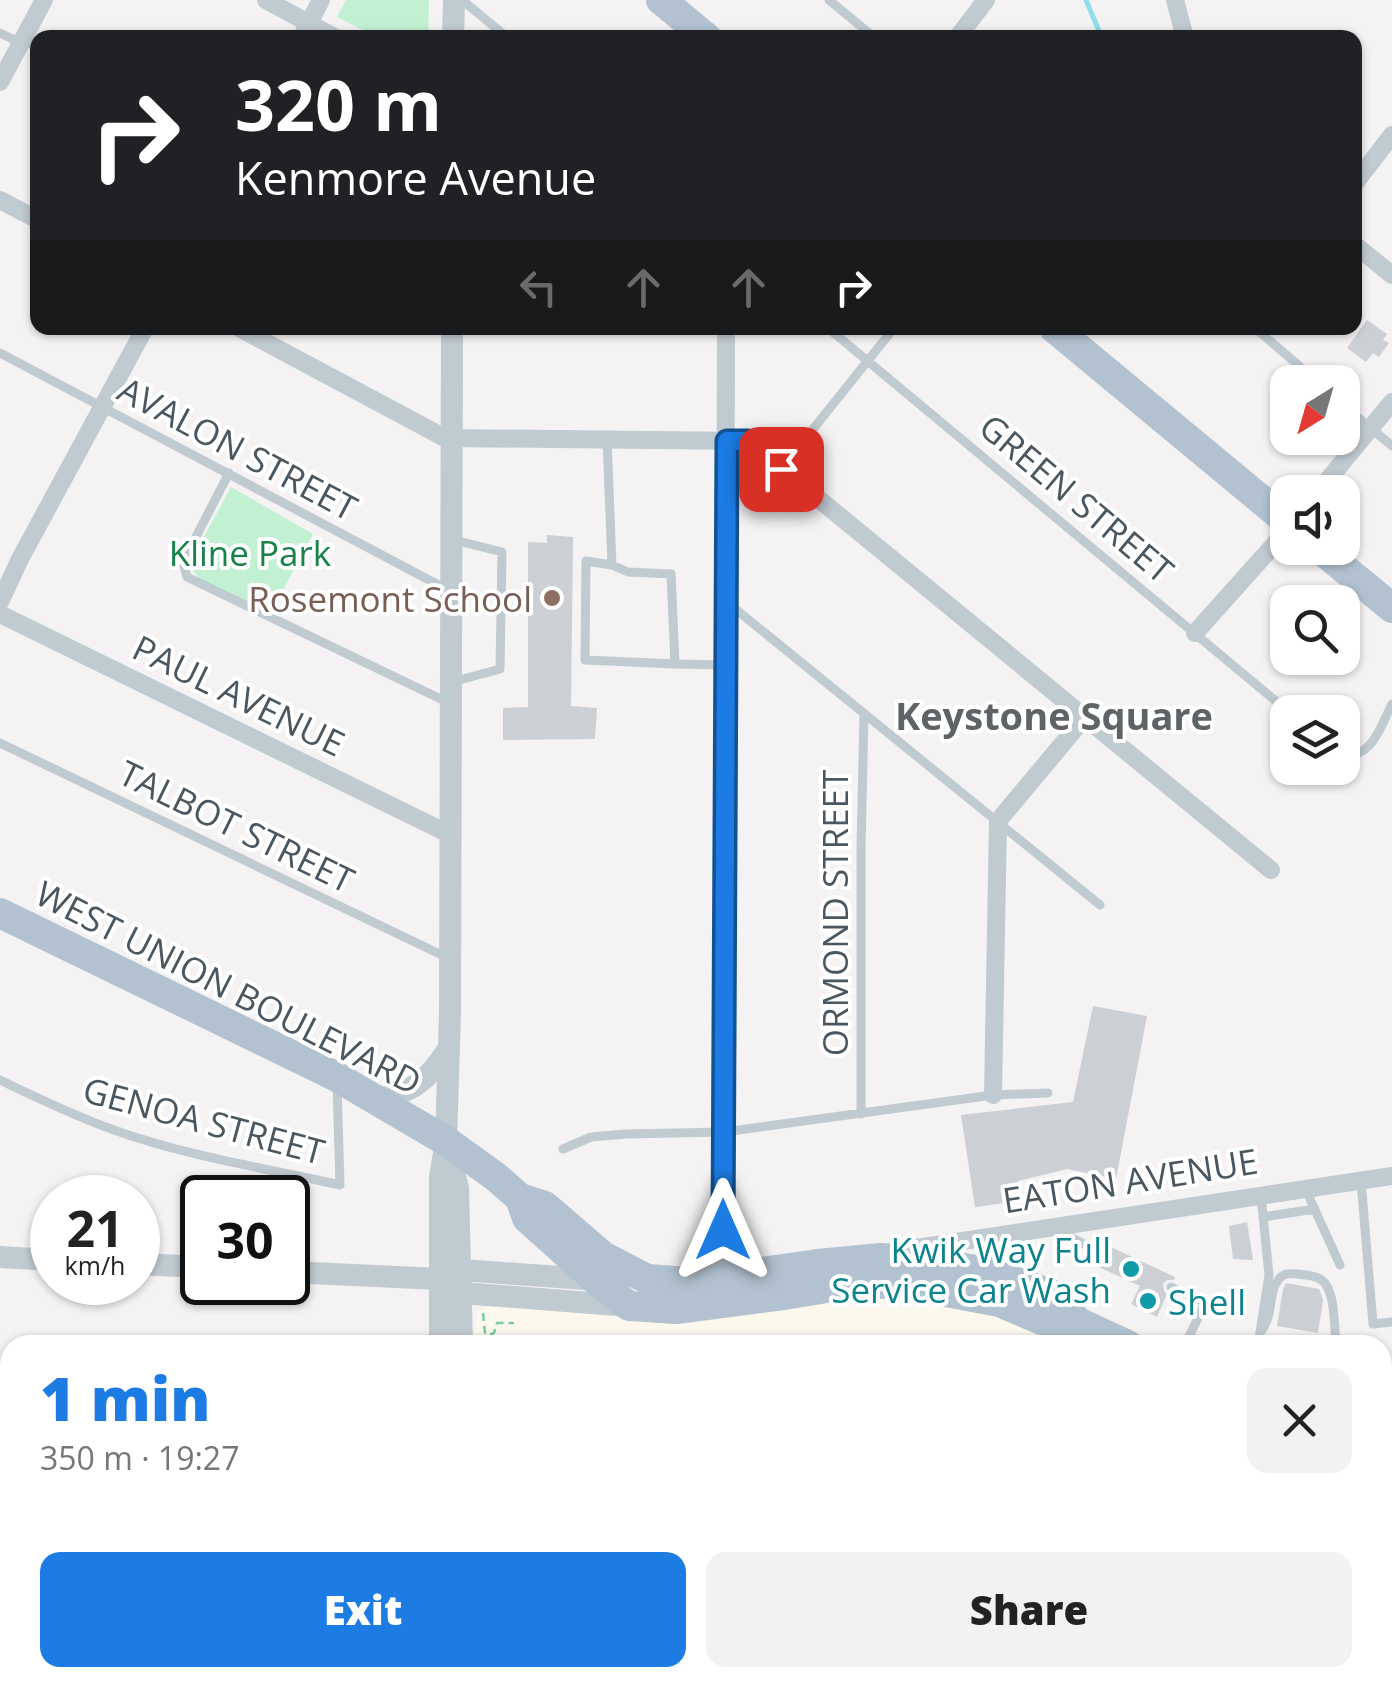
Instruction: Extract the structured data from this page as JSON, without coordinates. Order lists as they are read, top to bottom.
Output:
{
  "streets": {
    "main road": ["WEST UNION BOULEVARD"],
    "street": ["PAUL AVENUE", "EATON AVENUE"],
    "lane": [
      "AVALON STREET",
      "GREEN STREET",
      "TALBOT STREET",
      "ORMOND STREET",
      "GENOA STREET"
    ]
  },
  "crossings": [
    ["WEST UNION BOULEVARD", "GENOA STREET"],
    ["WEST UNION BOULEVARD", "EATON AVENUE"]
  ],
  "districts": ["Keystone Square"],
  "parks": ["Kline Park"],
  "places": ["Rosemont School", "Kwik Way Full Service Car Wash", "Shell"],
  "north": "bottom left",
  "page": {
    "turn": ["320 m", "Kenmore Avenue"],
    "speed": "21 km/h",
    "limit": "30",
    "heading": ["1 min", "350 m · 19:27"],
    "buttons": ["Exit", "Share"]
  }
}
